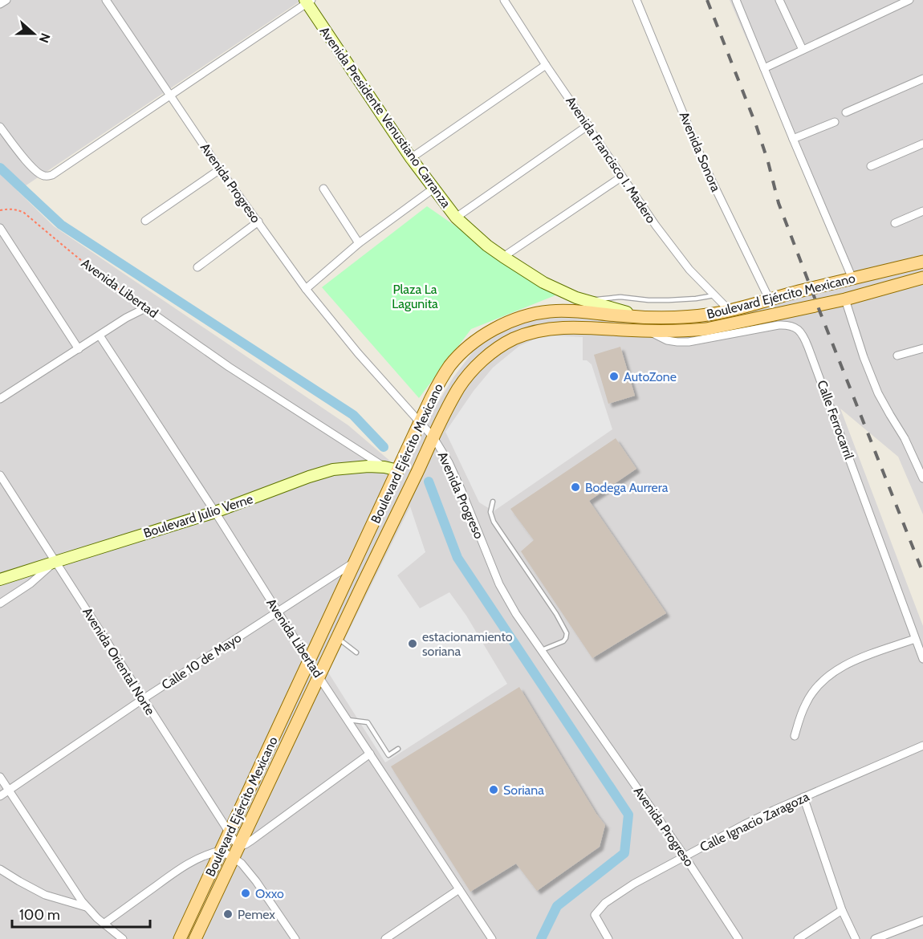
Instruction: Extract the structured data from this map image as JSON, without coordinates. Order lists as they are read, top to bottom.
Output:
{
  "streets": {
    "main road": ["Avenida Presidente Venustiano Carranza", "Boulevard Ejército Mexicano", "Boulevard Julio Verne"],
    "street": [
      "Avenida Sonora",
      "Avenida Francisco I. Madero",
      "Avenida Progreso",
      "Avenida Libertad",
      "Calle Ferrocarril",
      "Avenida Oriental Norte",
      "Calle 10 de Mayo",
      "Calle Ignacio Zaragoza"
    ]
  },
  "crossings": [
    ["Avenida Presidente Venustiano Carranza", "Boulevard Ejército Mexicano"],
    ["Avenida Sonora", "Boulevard Ejército Mexicano"],
    ["Avenida Francisco I. Madero", "Boulevard Ejército Mexicano"],
    ["Avenida Progreso", "Boulevard Ejército Mexicano"],
    ["Avenida Progreso", "Calle Ignacio Zaragoza"],
    ["Avenida Libertad", "Boulevard Ejército Mexicano"],
    ["Avenida Libertad", "Boulevard Julio Verne"],
    ["Avenida Libertad", "Calle 10 de Mayo"],
    ["Boulevard Ejército Mexicano", "Calle Ferrocarril"],
    ["Boulevard Ejército Mexicano", "Boulevard Julio Verne"],
    ["Boulevard Ejército Mexicano", "Avenida Oriental Norte"],
    ["Boulevard Ejército Mexicano", "Calle 10 de Mayo"],
    ["Boulevard Julio Verne", "Avenida Oriental Norte"],
    ["Avenida Oriental Norte", "Calle 10 de Mayo"]
  ],
  "parks": ["Plaza La Lagunita"],
  "places": [
    "AutoZone",
    "Bodega Aurrera",
    "estacionamiento soriana",
    "Soriana",
    "Oxxo",
    "Pemex"
  ],
  "scale_bar": "100 m",
  "north": "right"
}
